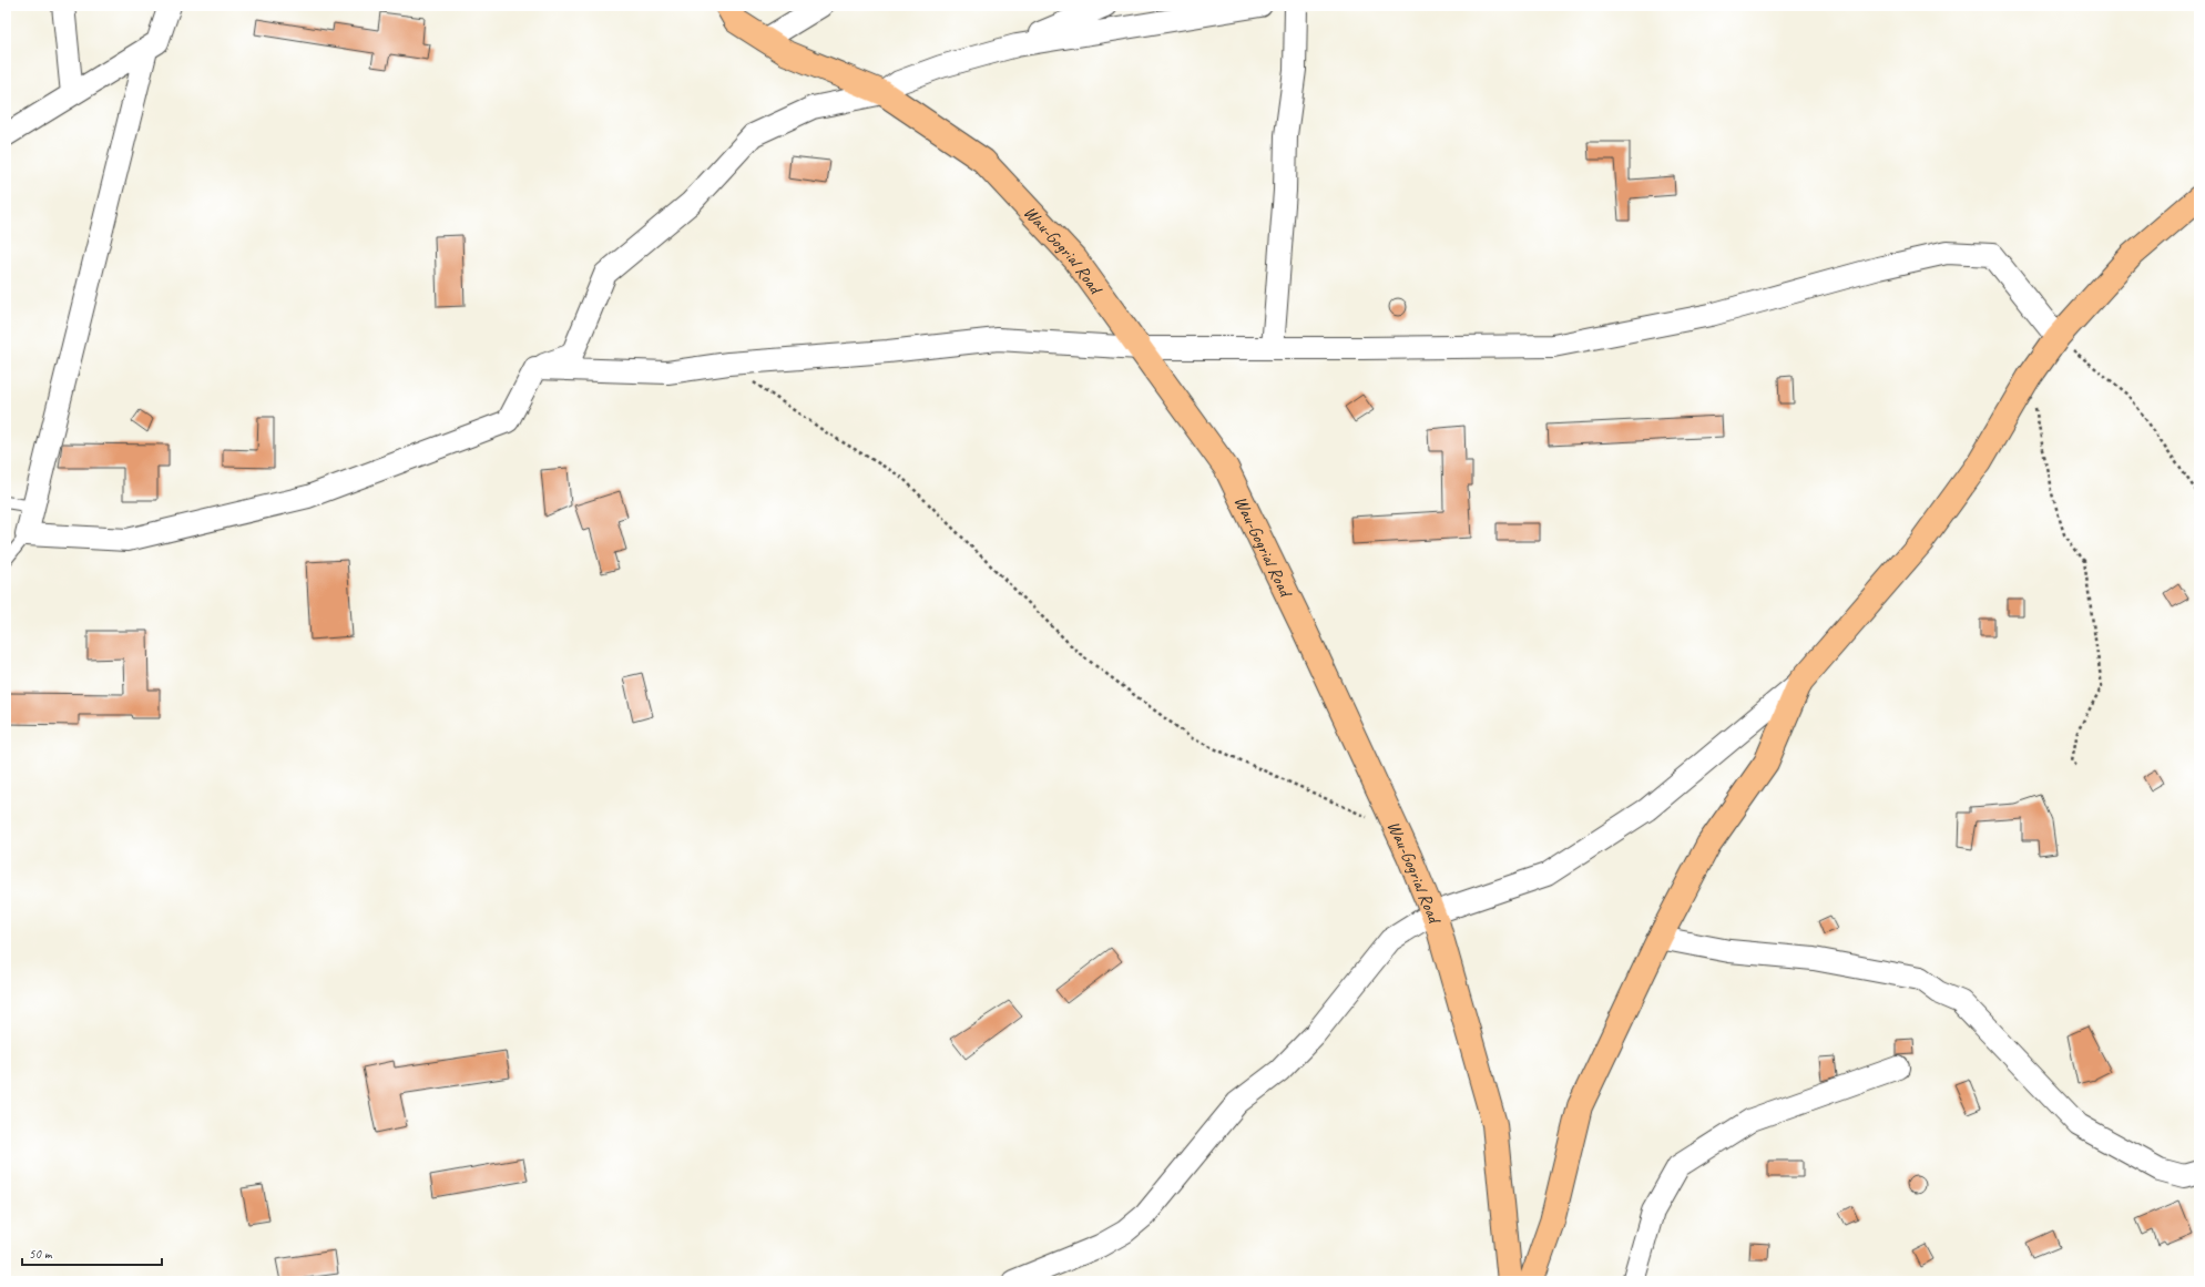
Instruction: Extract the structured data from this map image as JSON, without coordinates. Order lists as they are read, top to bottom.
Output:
{
  "streets": {
    "main road": ["Wau-Gogrial Road"]
  },
  "scale_bar": "50 m"
}
